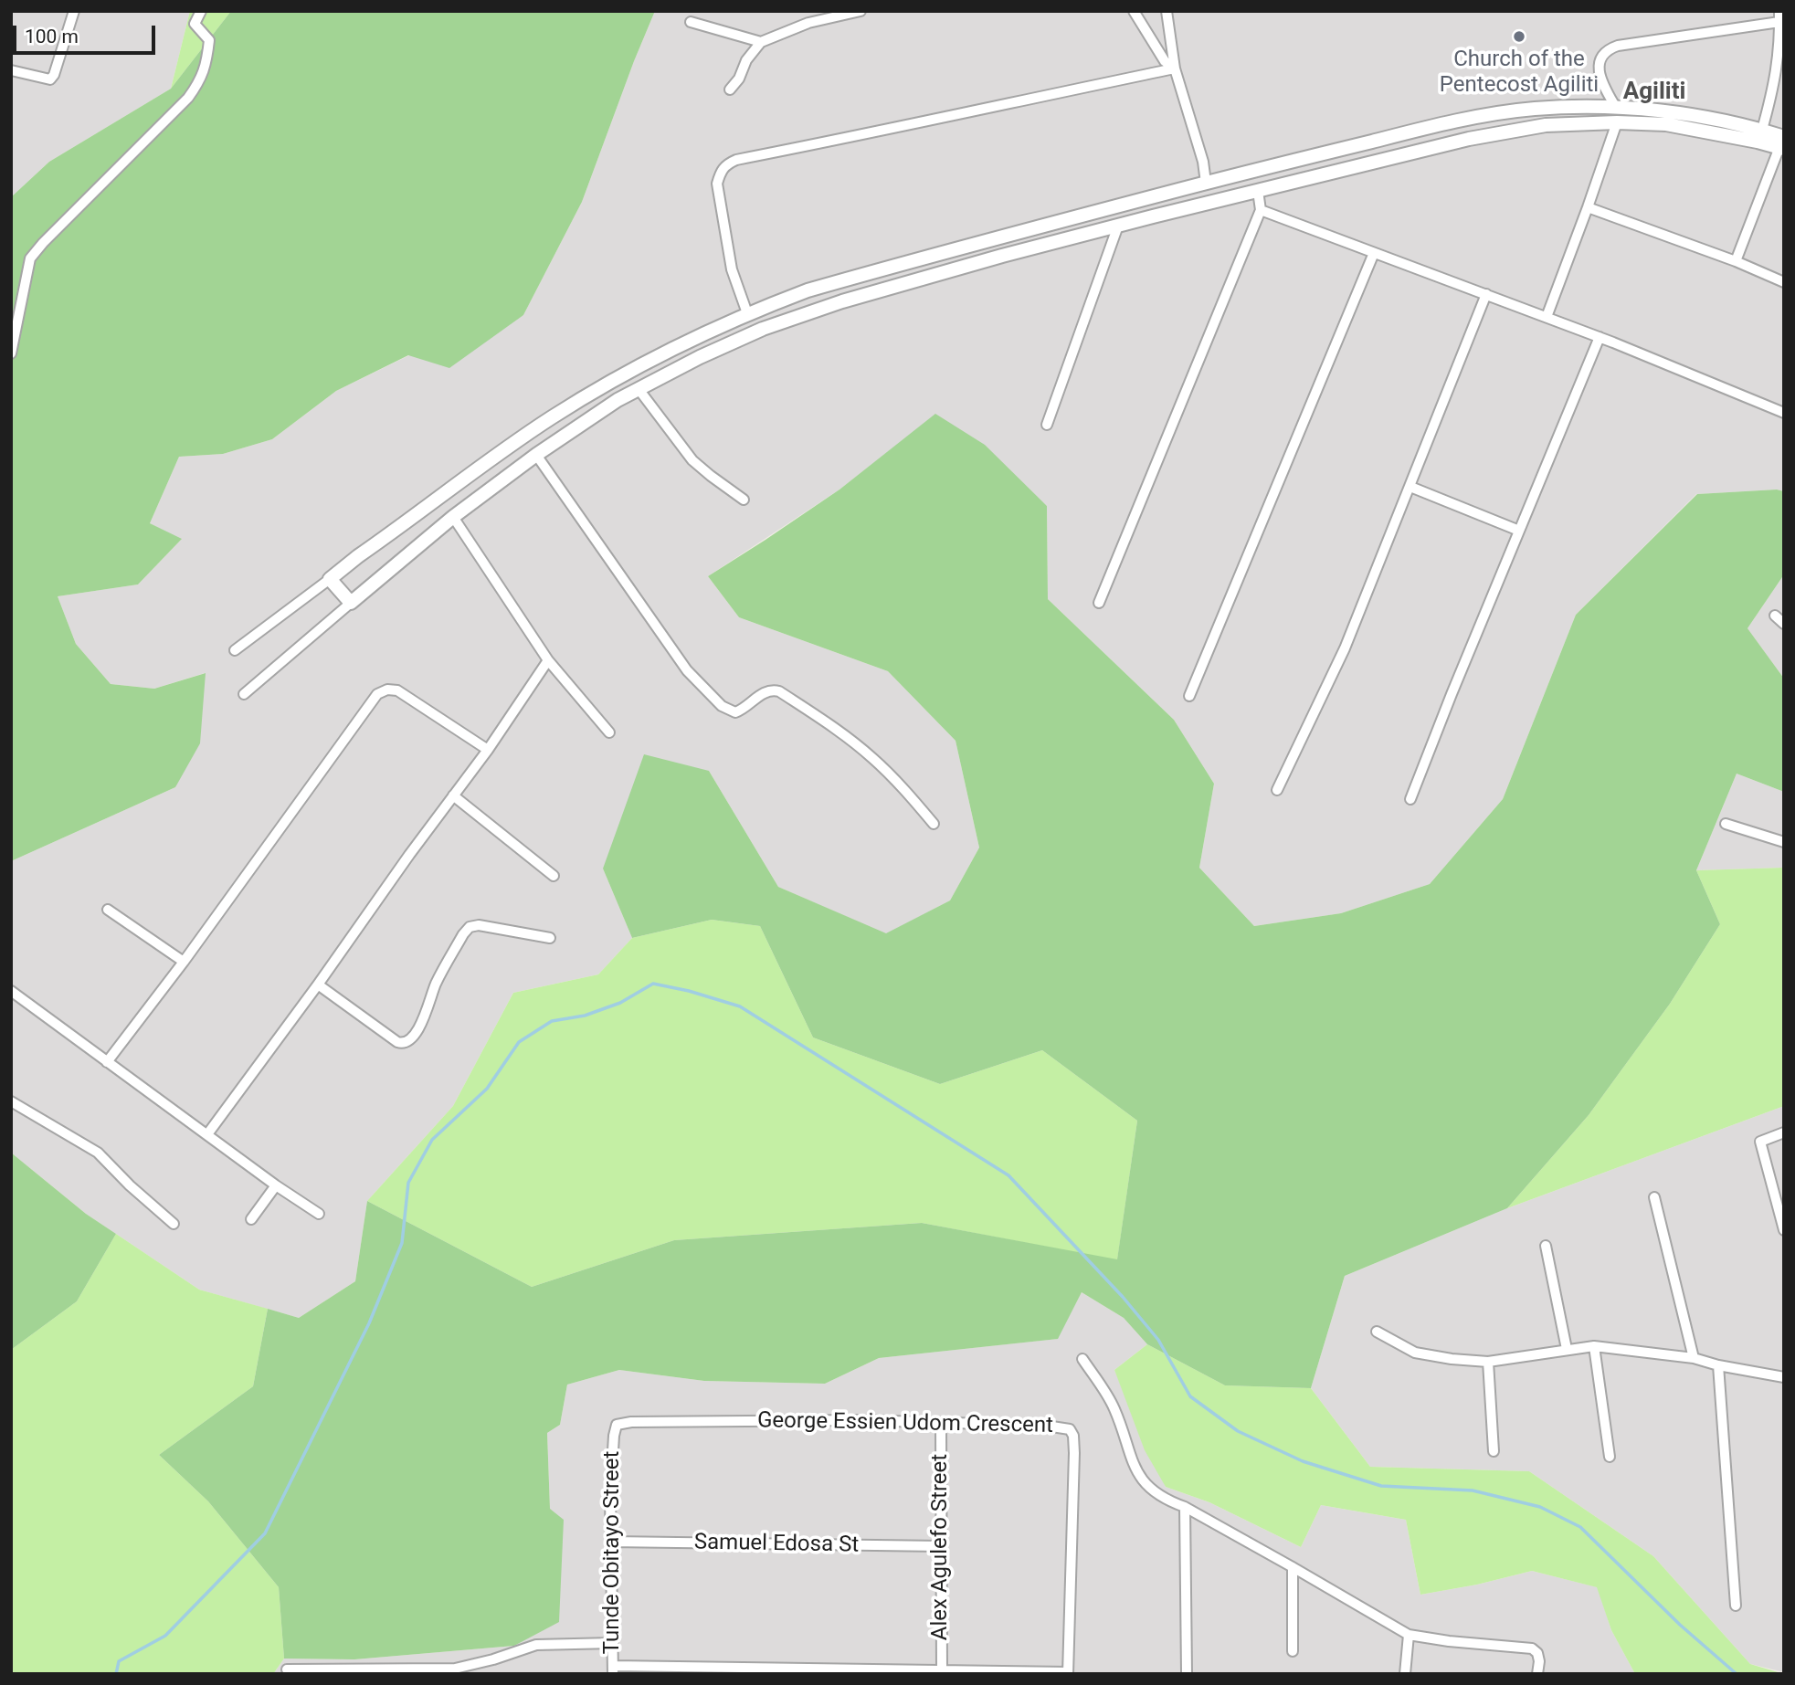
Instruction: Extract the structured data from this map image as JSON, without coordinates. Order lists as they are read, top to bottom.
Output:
{
  "streets": {
    "street": [
      "George Essien Udom Crescent",
      "Samuel Edosa St",
      "Alex Agulefo Street",
      "Tunde Obitayo Street"
    ]
  },
  "crossings": [
    ["George Essien Udom Crescent", "Alex Agulefo Street"],
    ["George Essien Udom Crescent", "Tunde Obitayo Street"],
    ["Samuel Edosa St", "Alex Agulefo Street"],
    ["Samuel Edosa St", "Tunde Obitayo Street"]
  ],
  "districts": ["Agiliti"],
  "places": ["Church of the Pentecost Agiliti"],
  "scale_bar": "100 m"
}
